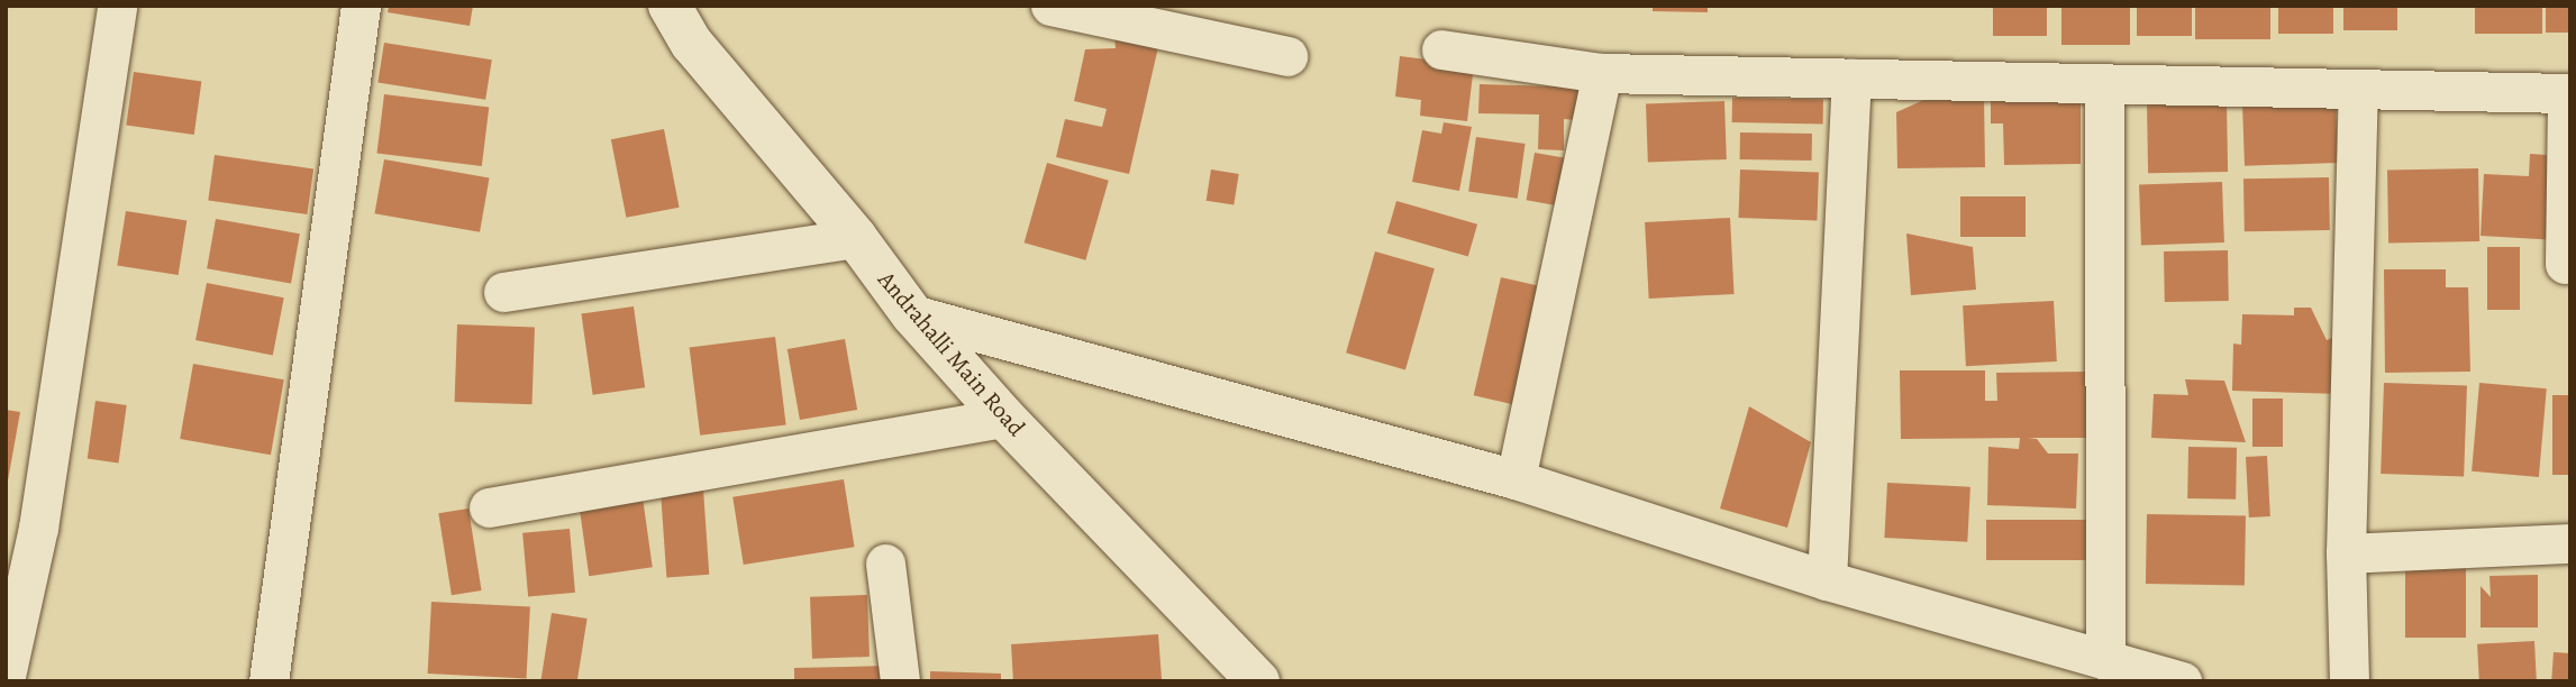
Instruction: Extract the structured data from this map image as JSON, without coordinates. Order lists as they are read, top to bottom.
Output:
{
  "streets": {
    "main road": ["Andrahalli Main Road"]
  }
}
